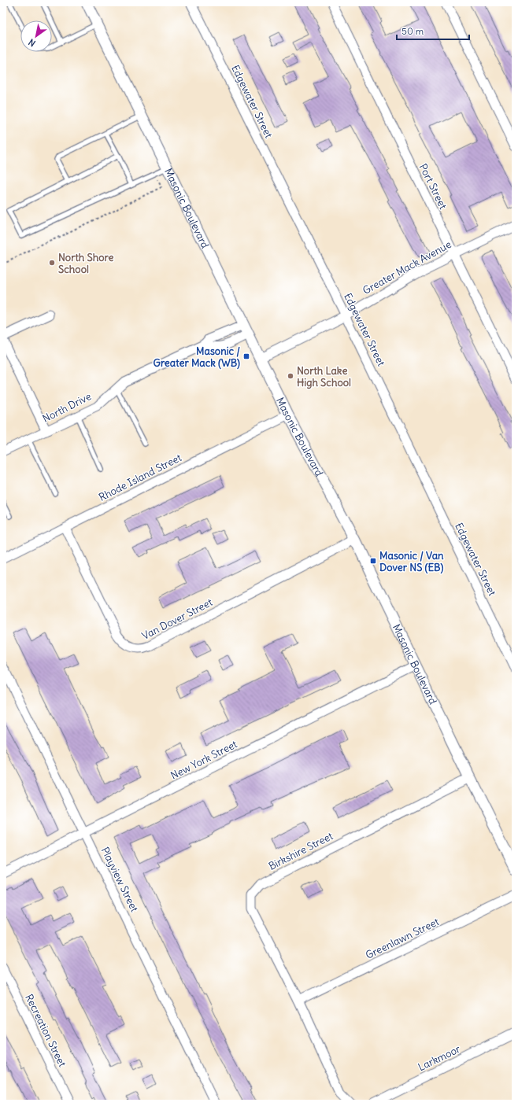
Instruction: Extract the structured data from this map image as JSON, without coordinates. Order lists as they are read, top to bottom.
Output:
{
  "streets": {
    "street": [
      "Edgewater Street",
      "Port Street",
      "Masonic Boulevard",
      "Greater Mack Avenue",
      "North Drive",
      "Rhode Island Street",
      "Van Dover Street",
      "New York Street",
      "Birkshire Street",
      "Playview Street",
      "Greenlawn Street",
      "Recreation Street",
      "Larkmoor"
    ]
  },
  "crossings": [
    ["Edgewater Street", "Greater Mack Avenue"],
    ["Port Street", "Greater Mack Avenue"],
    ["Masonic Boulevard", "Greater Mack Avenue"],
    ["Masonic Boulevard", "North Drive"],
    ["Masonic Boulevard", "Rhode Island Street"],
    ["Masonic Boulevard", "Van Dover Street"],
    ["Masonic Boulevard", "New York Street"],
    ["Masonic Boulevard", "Birkshire Street"],
    ["Rhode Island Street", "Van Dover Street"],
    ["New York Street", "Playview Street"],
    ["Birkshire Street", "Greenlawn Street"]
  ],
  "places": {
    "other": ["North Shore School", "North Lake High School"],
    "transit": ["Masonic / Greater Mack (WB)", "Masonic / Van Dover NS (EB)"]
  },
  "scale_bar": "50 m",
  "north": "bottom left"
}
